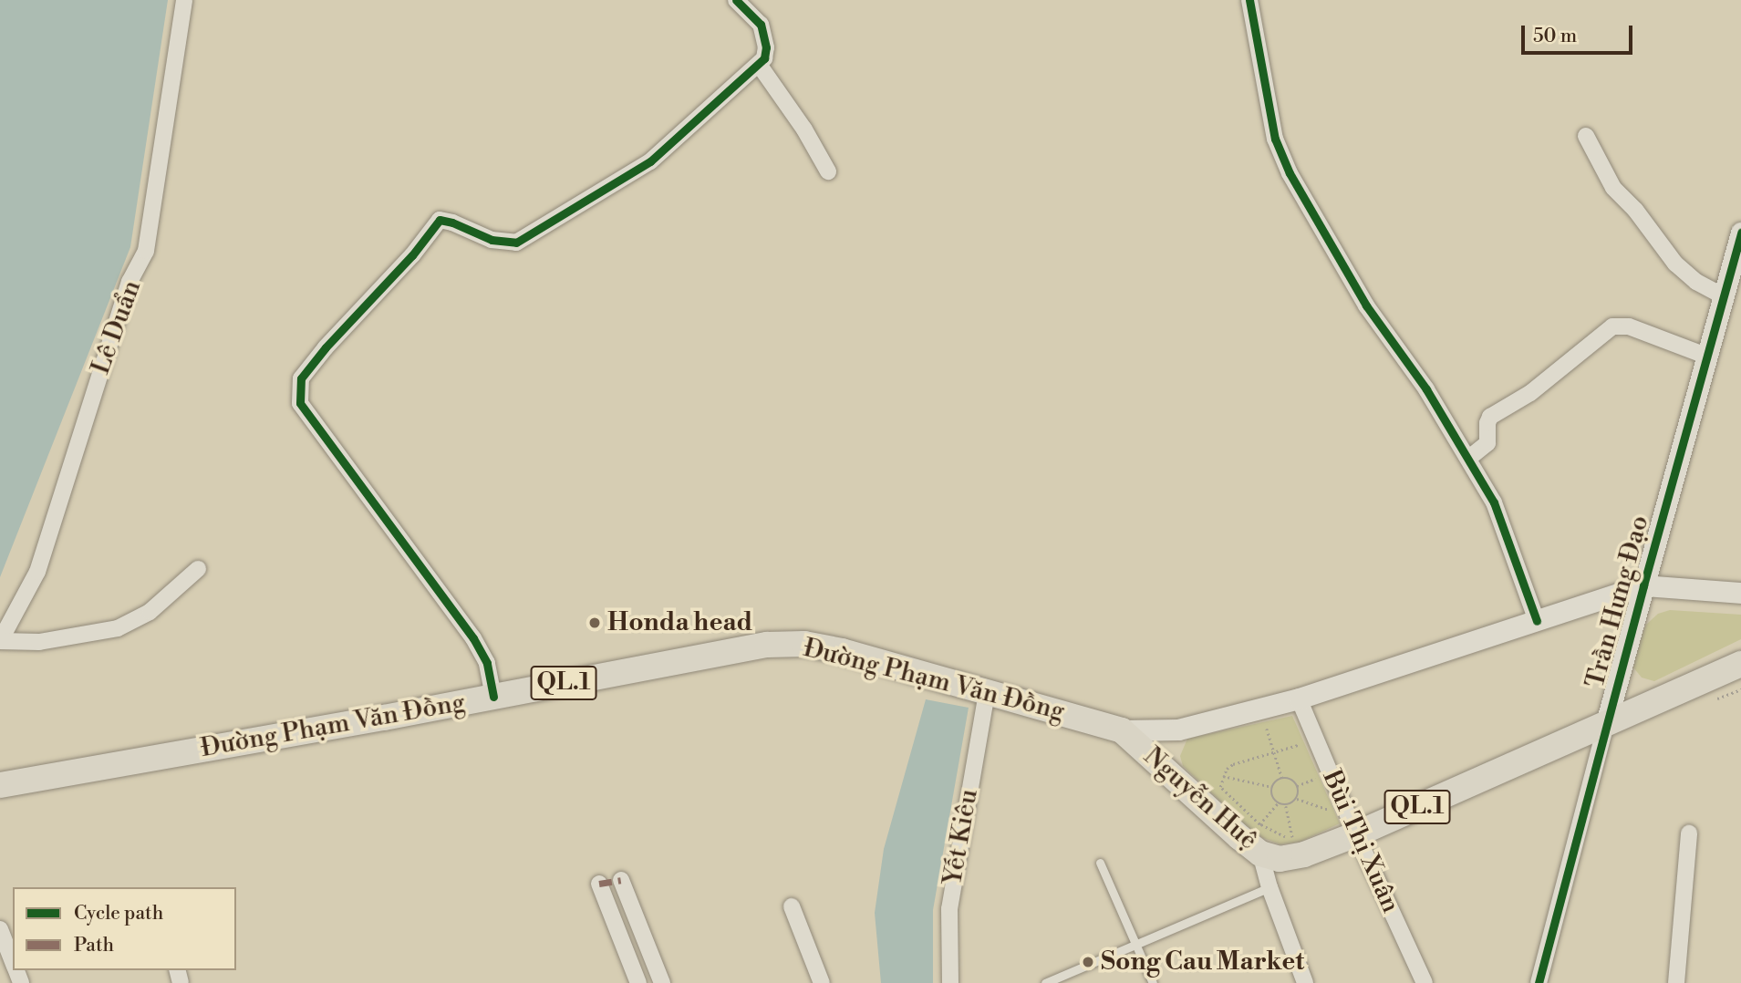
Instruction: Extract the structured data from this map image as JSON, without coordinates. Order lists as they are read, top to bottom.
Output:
{
  "streets": {
    "main road": ["Đường Phạm Văn Đồng", "QL.1", "Nguyễn Huệ"],
    "street": [
      "Lê Duẩn",
      "Trần Hưng Đạo",
      "Yết Kiêu",
      "Bùi Thị Xuân"
    ]
  },
  "crossings": [
    ["Trần Hưng Đạo", "Đường Phạm Văn Đồng"],
    ["Trần Hưng Đạo", "Nguyễn Huệ"],
    ["Đường Phạm Văn Đồng", "Nguyễn Huệ"],
    ["Đường Phạm Văn Đồng", "Yết Kiêu"],
    ["Đường Phạm Văn Đồng", "Bùi Thị Xuân"],
    ["Nguyễn Huệ", "Bùi Thị Xuân"]
  ],
  "places": ["Honda head", "Song Cau Market"],
  "legend": ["Cycle path", "Path"],
  "scale_bar": "50 m"
}
